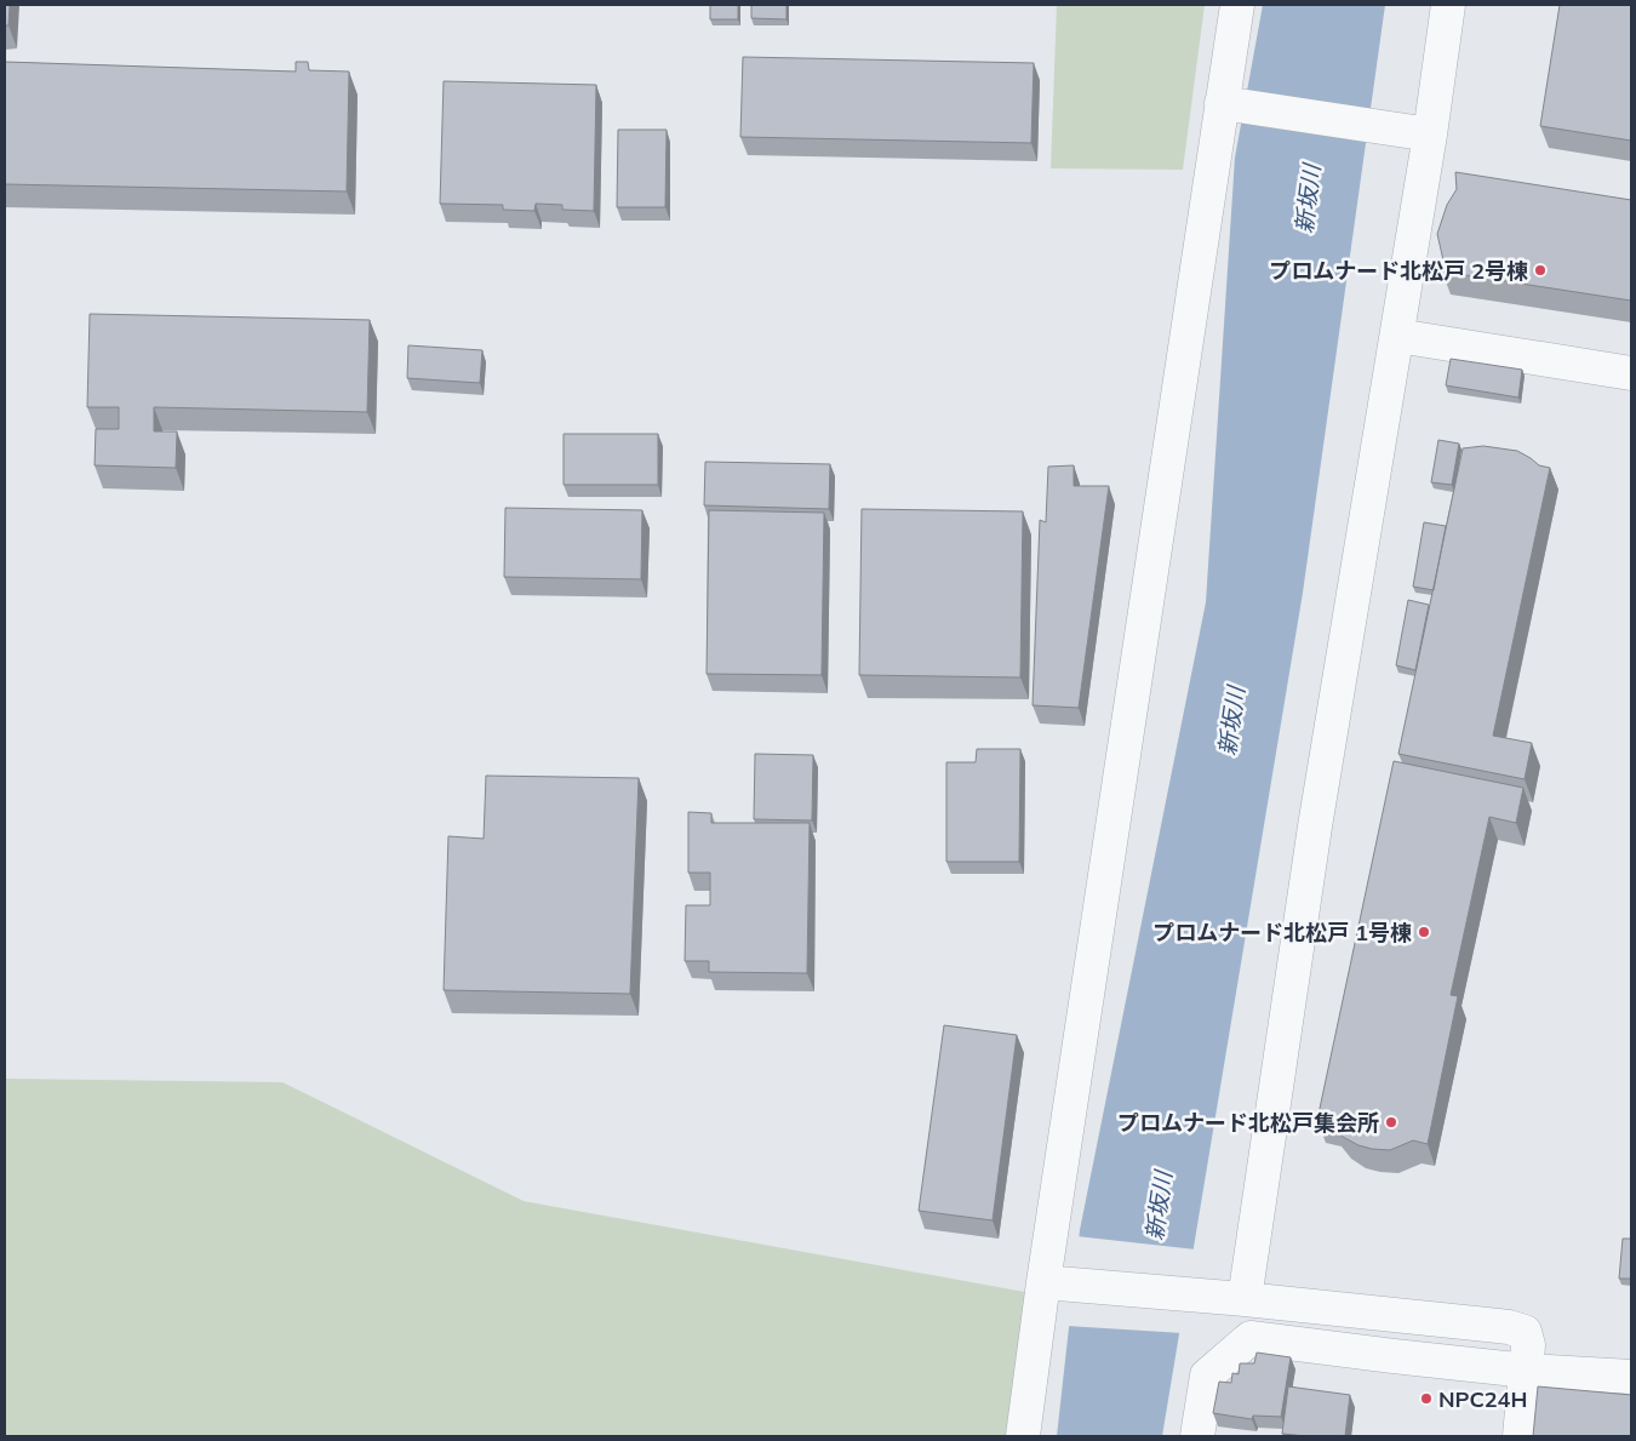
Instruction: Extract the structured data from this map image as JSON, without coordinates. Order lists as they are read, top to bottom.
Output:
{
  "water": ["新坂川"],
  "places": [
    "プロムナード北松戸 2号棟",
    "プロムナード北松戸 1号棟",
    "プロムナード北松戸集会所",
    "NPC24H"
  ]
}
